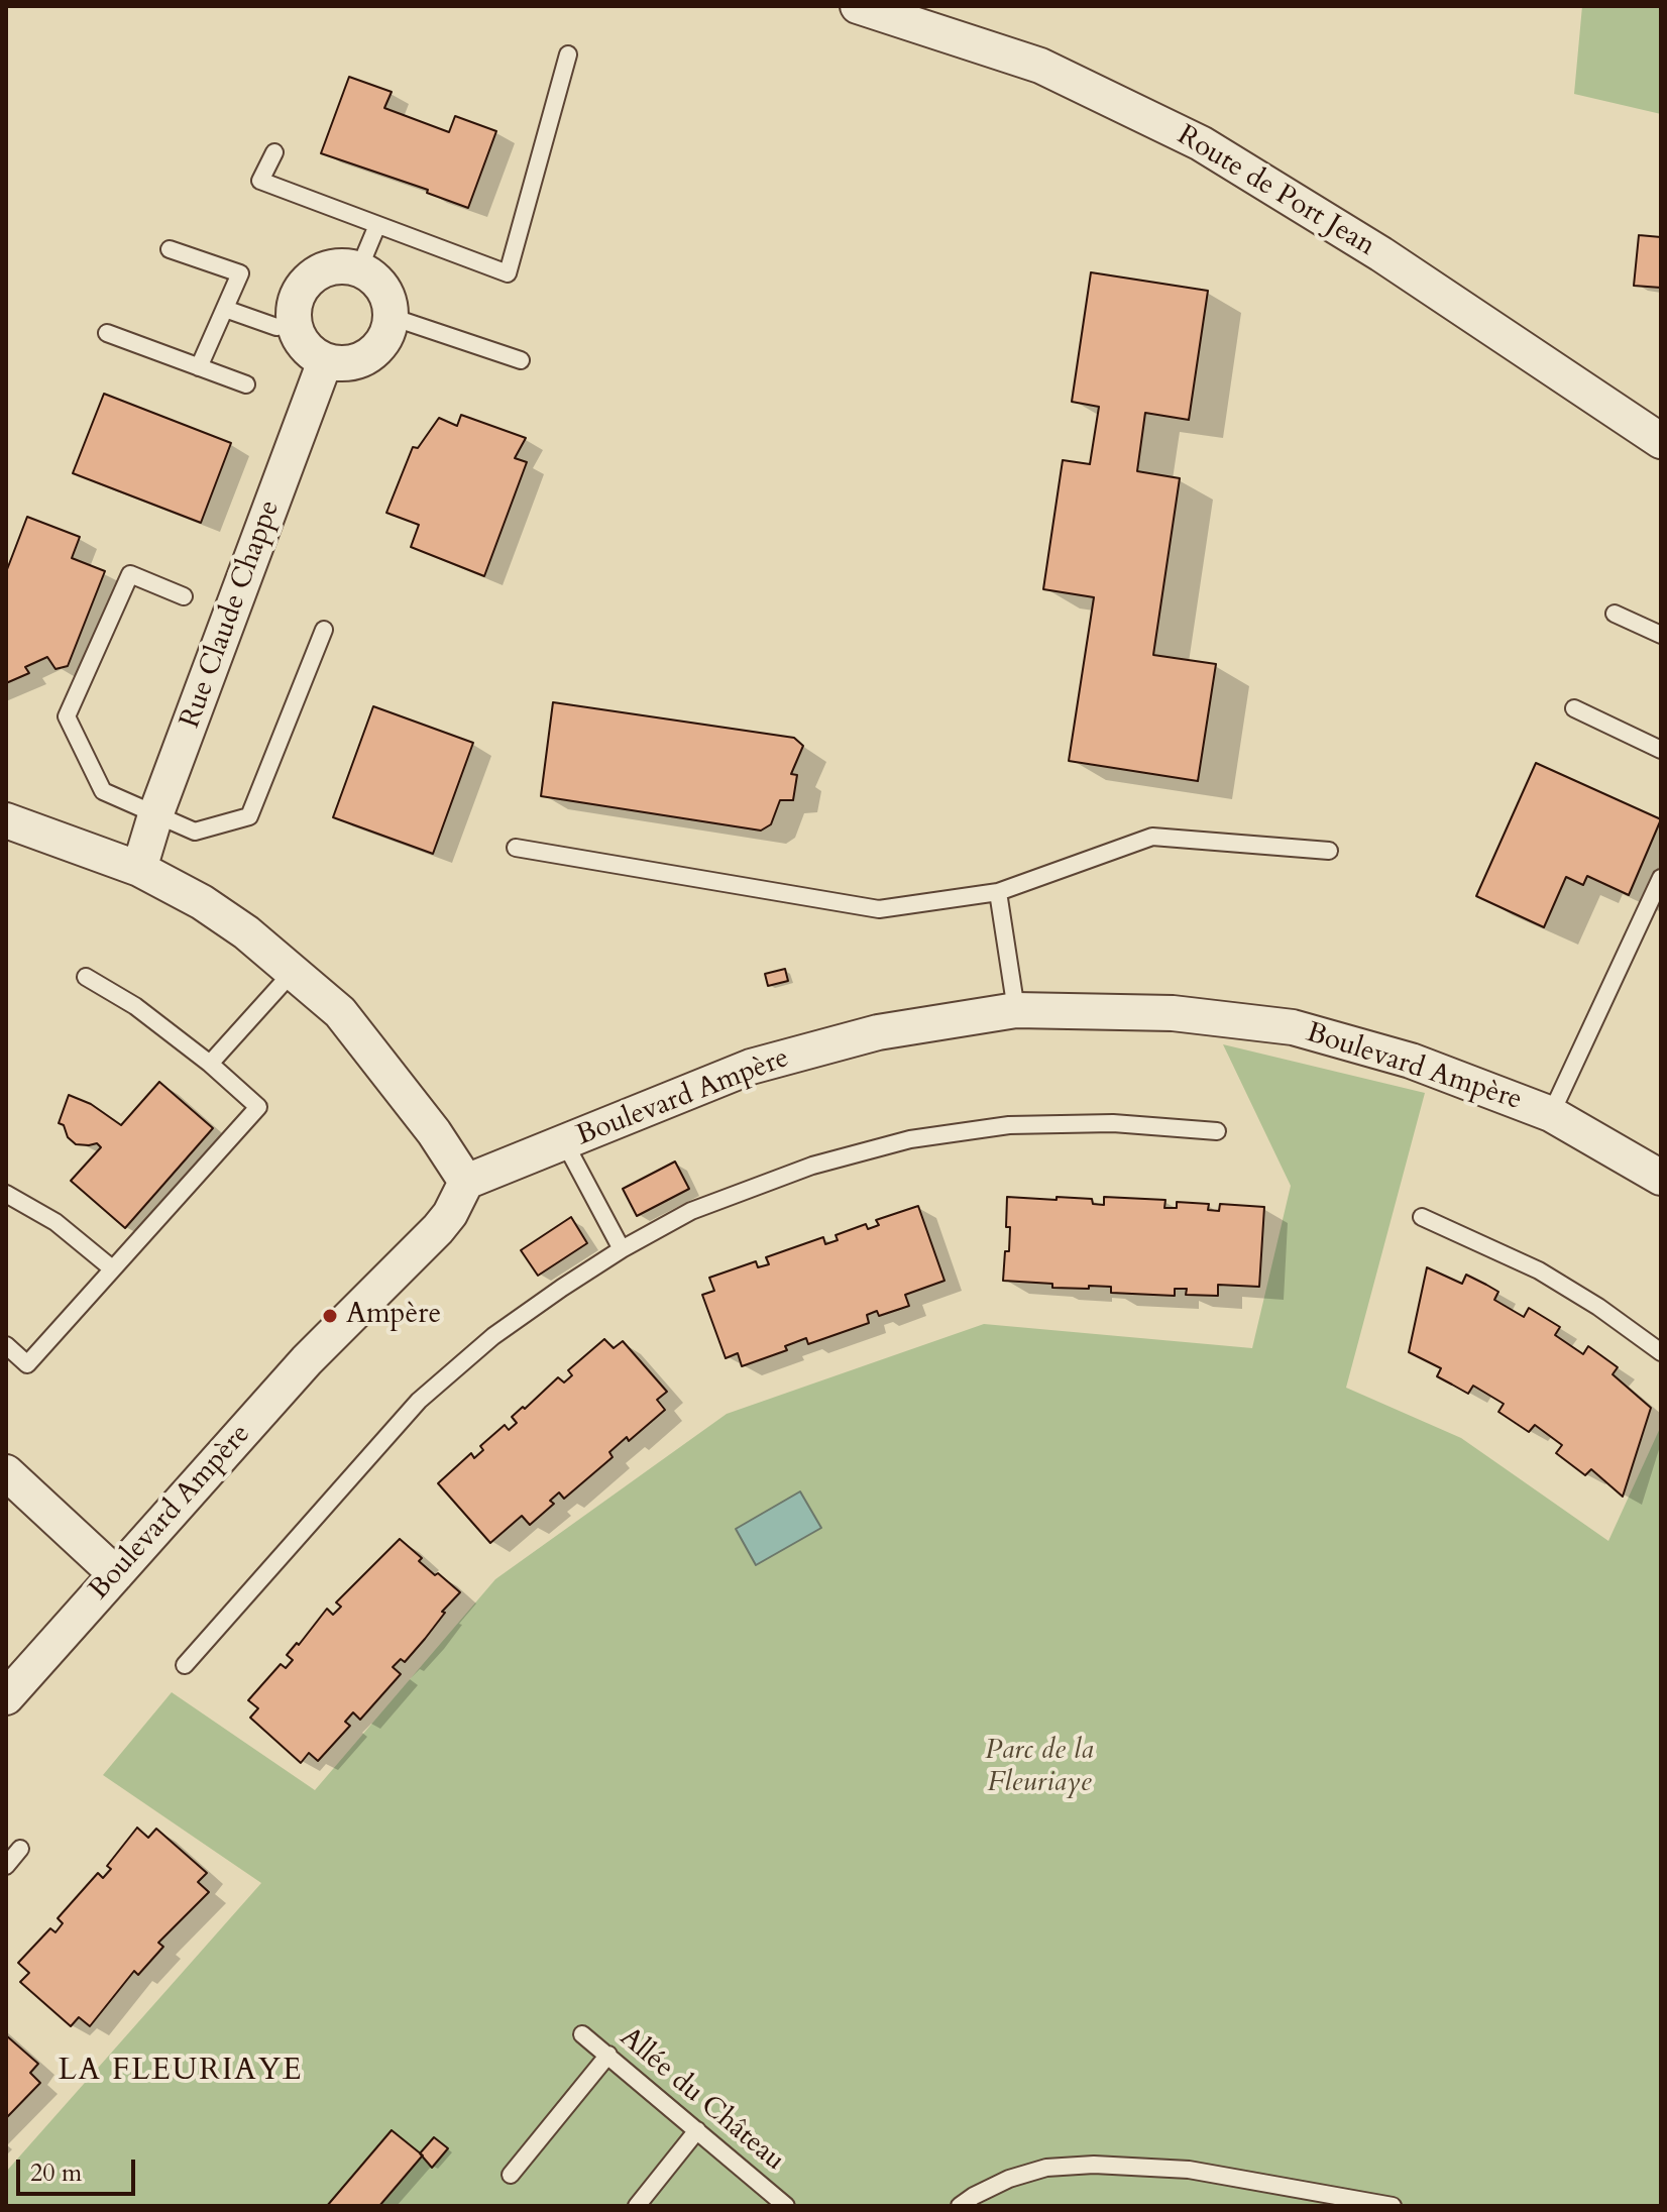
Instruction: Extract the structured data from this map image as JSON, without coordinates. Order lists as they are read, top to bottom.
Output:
{
  "streets": {
    "street": ["Route de Port Jean", "Rue Claude Chappe", "Boulevard Ampère"],
    "lane": ["Allée du Château"]
  },
  "districts": ["LA FLEURIAYE"],
  "parks": ["Parc de la Fleuriaye"],
  "places": ["Ampère"],
  "scale_bar": "20 m"
}
